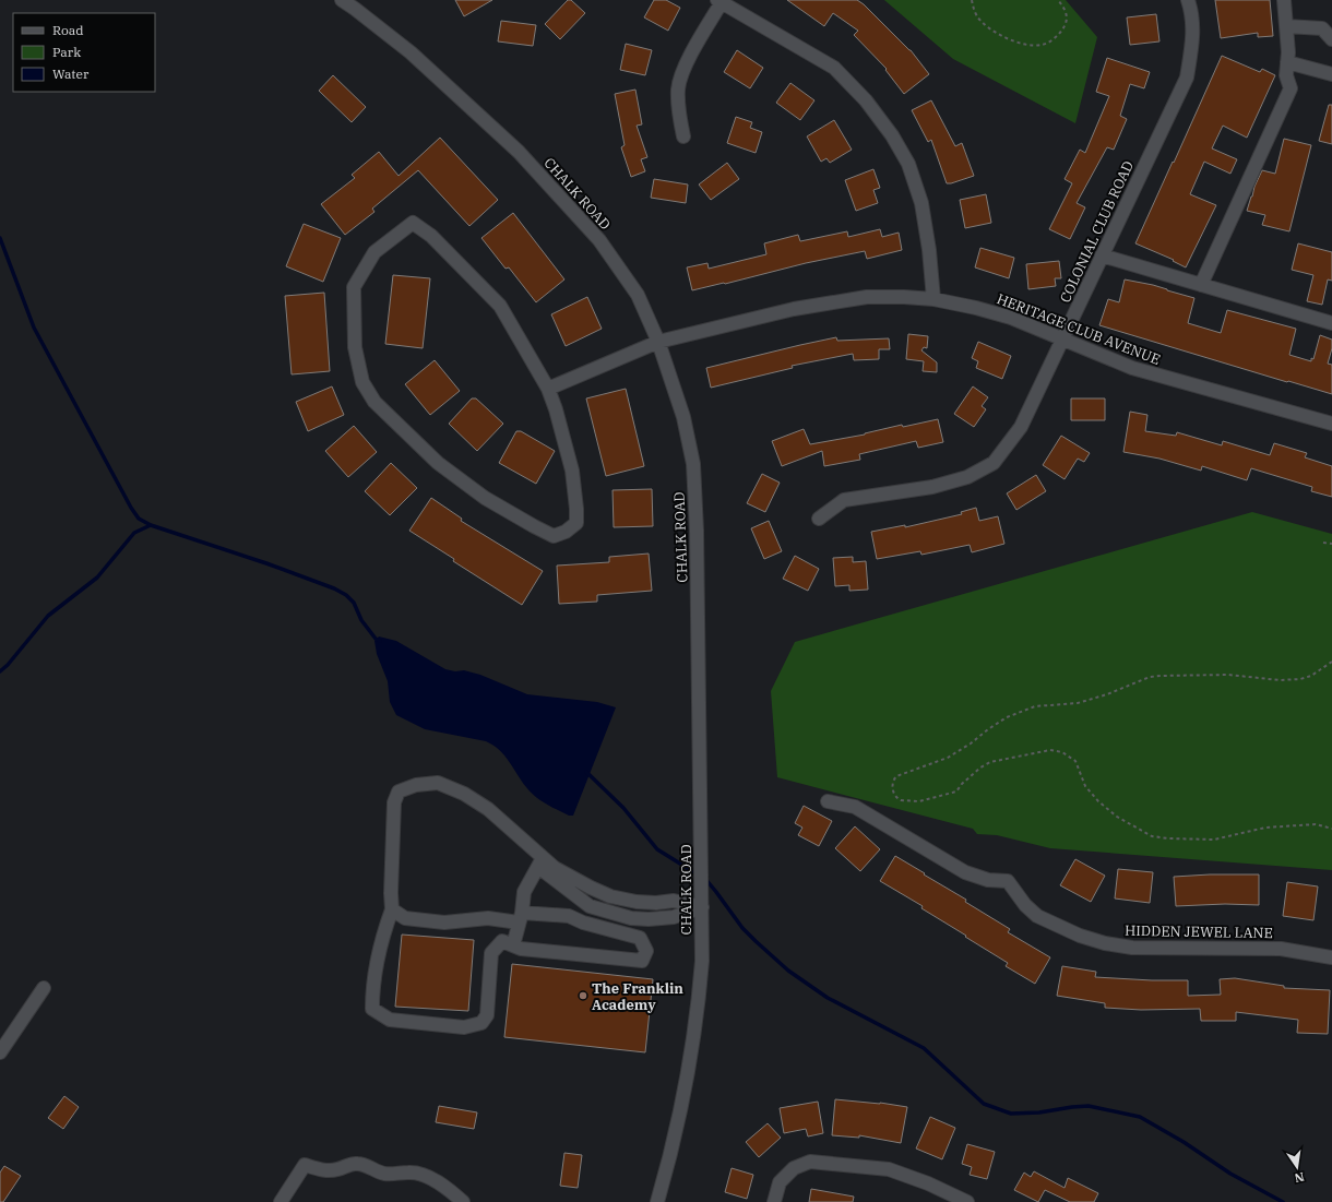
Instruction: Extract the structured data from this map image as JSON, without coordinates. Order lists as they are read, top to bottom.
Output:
{
  "streets": {
    "street": [
      "CHALK ROAD",
      "COLONIAL CLUB ROAD",
      "HERITAGE CLUB AVENUE",
      "HIDDEN JEWEL LANE"
    ]
  },
  "crossings": [
    ["CHALK ROAD", "HERITAGE CLUB AVENUE"],
    ["COLONIAL CLUB ROAD", "HERITAGE CLUB AVENUE"]
  ],
  "places": ["The Franklin Academy"],
  "legend": ["Road", "Park", "Water"],
  "north": "bottom"
}
